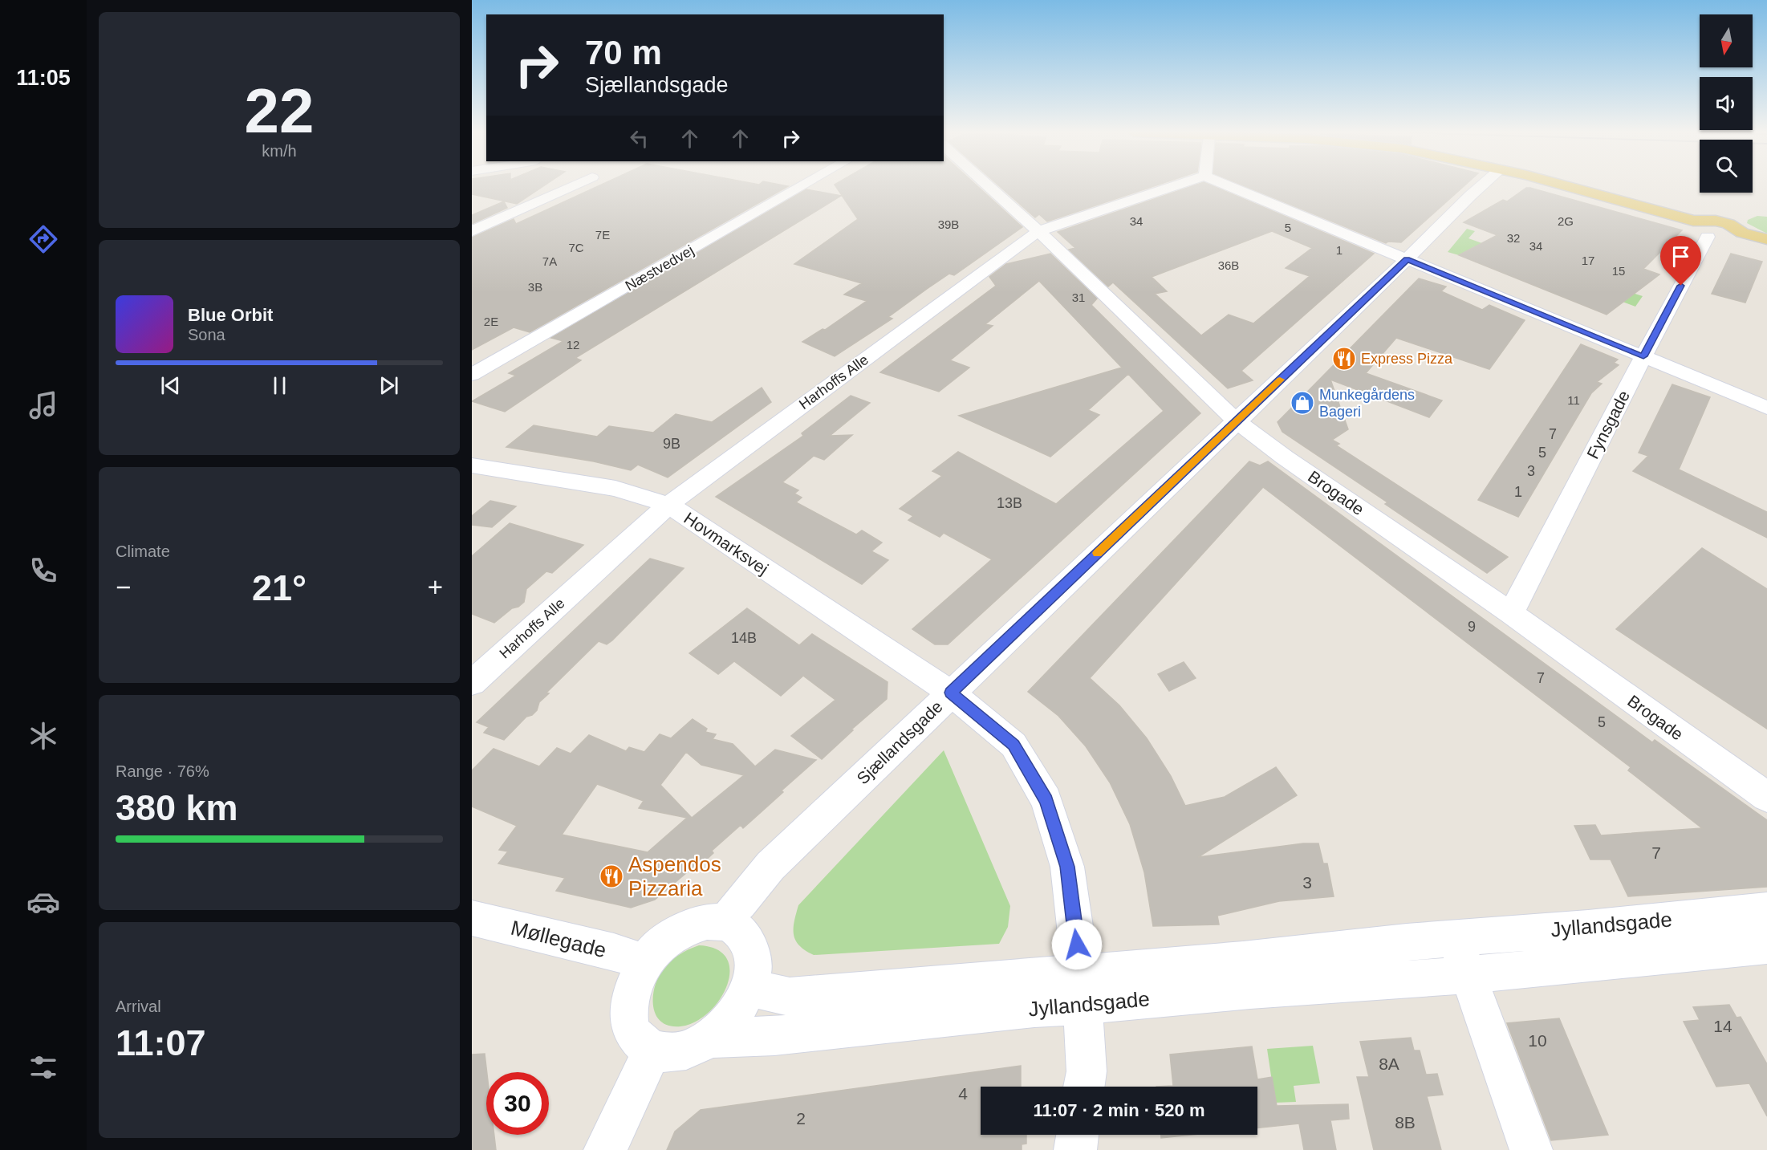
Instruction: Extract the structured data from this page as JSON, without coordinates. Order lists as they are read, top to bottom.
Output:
{
  "streets": {
    "street": [
      "Næstvedvej",
      "Harhoffs Alle",
      "Fynsgade",
      "Brogade",
      "Hovmarksvej",
      "Sjællandsgade",
      "Jyllandsgade",
      "Møllegade"
    ]
  },
  "crossings": [
    ["Harhoffs Alle", "Brogade"],
    ["Harhoffs Alle", "Hovmarksvej"],
    ["Fynsgade", "Brogade"],
    ["Brogade", "Sjællandsgade"],
    ["Hovmarksvej", "Sjællandsgade"],
    ["Hovmarksvej", "Jyllandsgade"],
    ["Sjællandsgade", "Jyllandsgade"],
    ["Sjællandsgade", "Møllegade"],
    ["Jyllandsgade", "Møllegade"]
  ],
  "places": {
    "restaurant": ["Express Pizza", "Aspendos Pizzaria"],
    "shop": ["Munkegårdens Bageri"]
  },
  "house_numbers": [
    "34",
    "2G",
    "39B",
    "5",
    "7E",
    "32",
    "34",
    "7C",
    "1",
    "17",
    "7A",
    "36B",
    "15",
    "3B",
    "31",
    "2E",
    "12",
    "11",
    "7",
    "9B",
    "5",
    "3",
    "1",
    "13B",
    "9",
    "14B",
    "7",
    "5",
    "7",
    "3",
    "14",
    "10",
    "8A",
    "4",
    "2",
    "8B"
  ],
  "north": "bottom",
  "page": {
    "tabs": "11:05",
    "tile": [
      ["22", "km/h"],
      "Climate",
      ["Range · 76%", "380 km"],
      ["Arrival", "11:07"]
    ],
    "turn": ["70 m", "Sjællandsgade"],
    "song": ["Blue Orbit", "Sona"],
    "heat": ["−", "21°", "+"],
    "limit": "30",
    "trip": "11:07 · 2 min · 520 m"
  }
}
